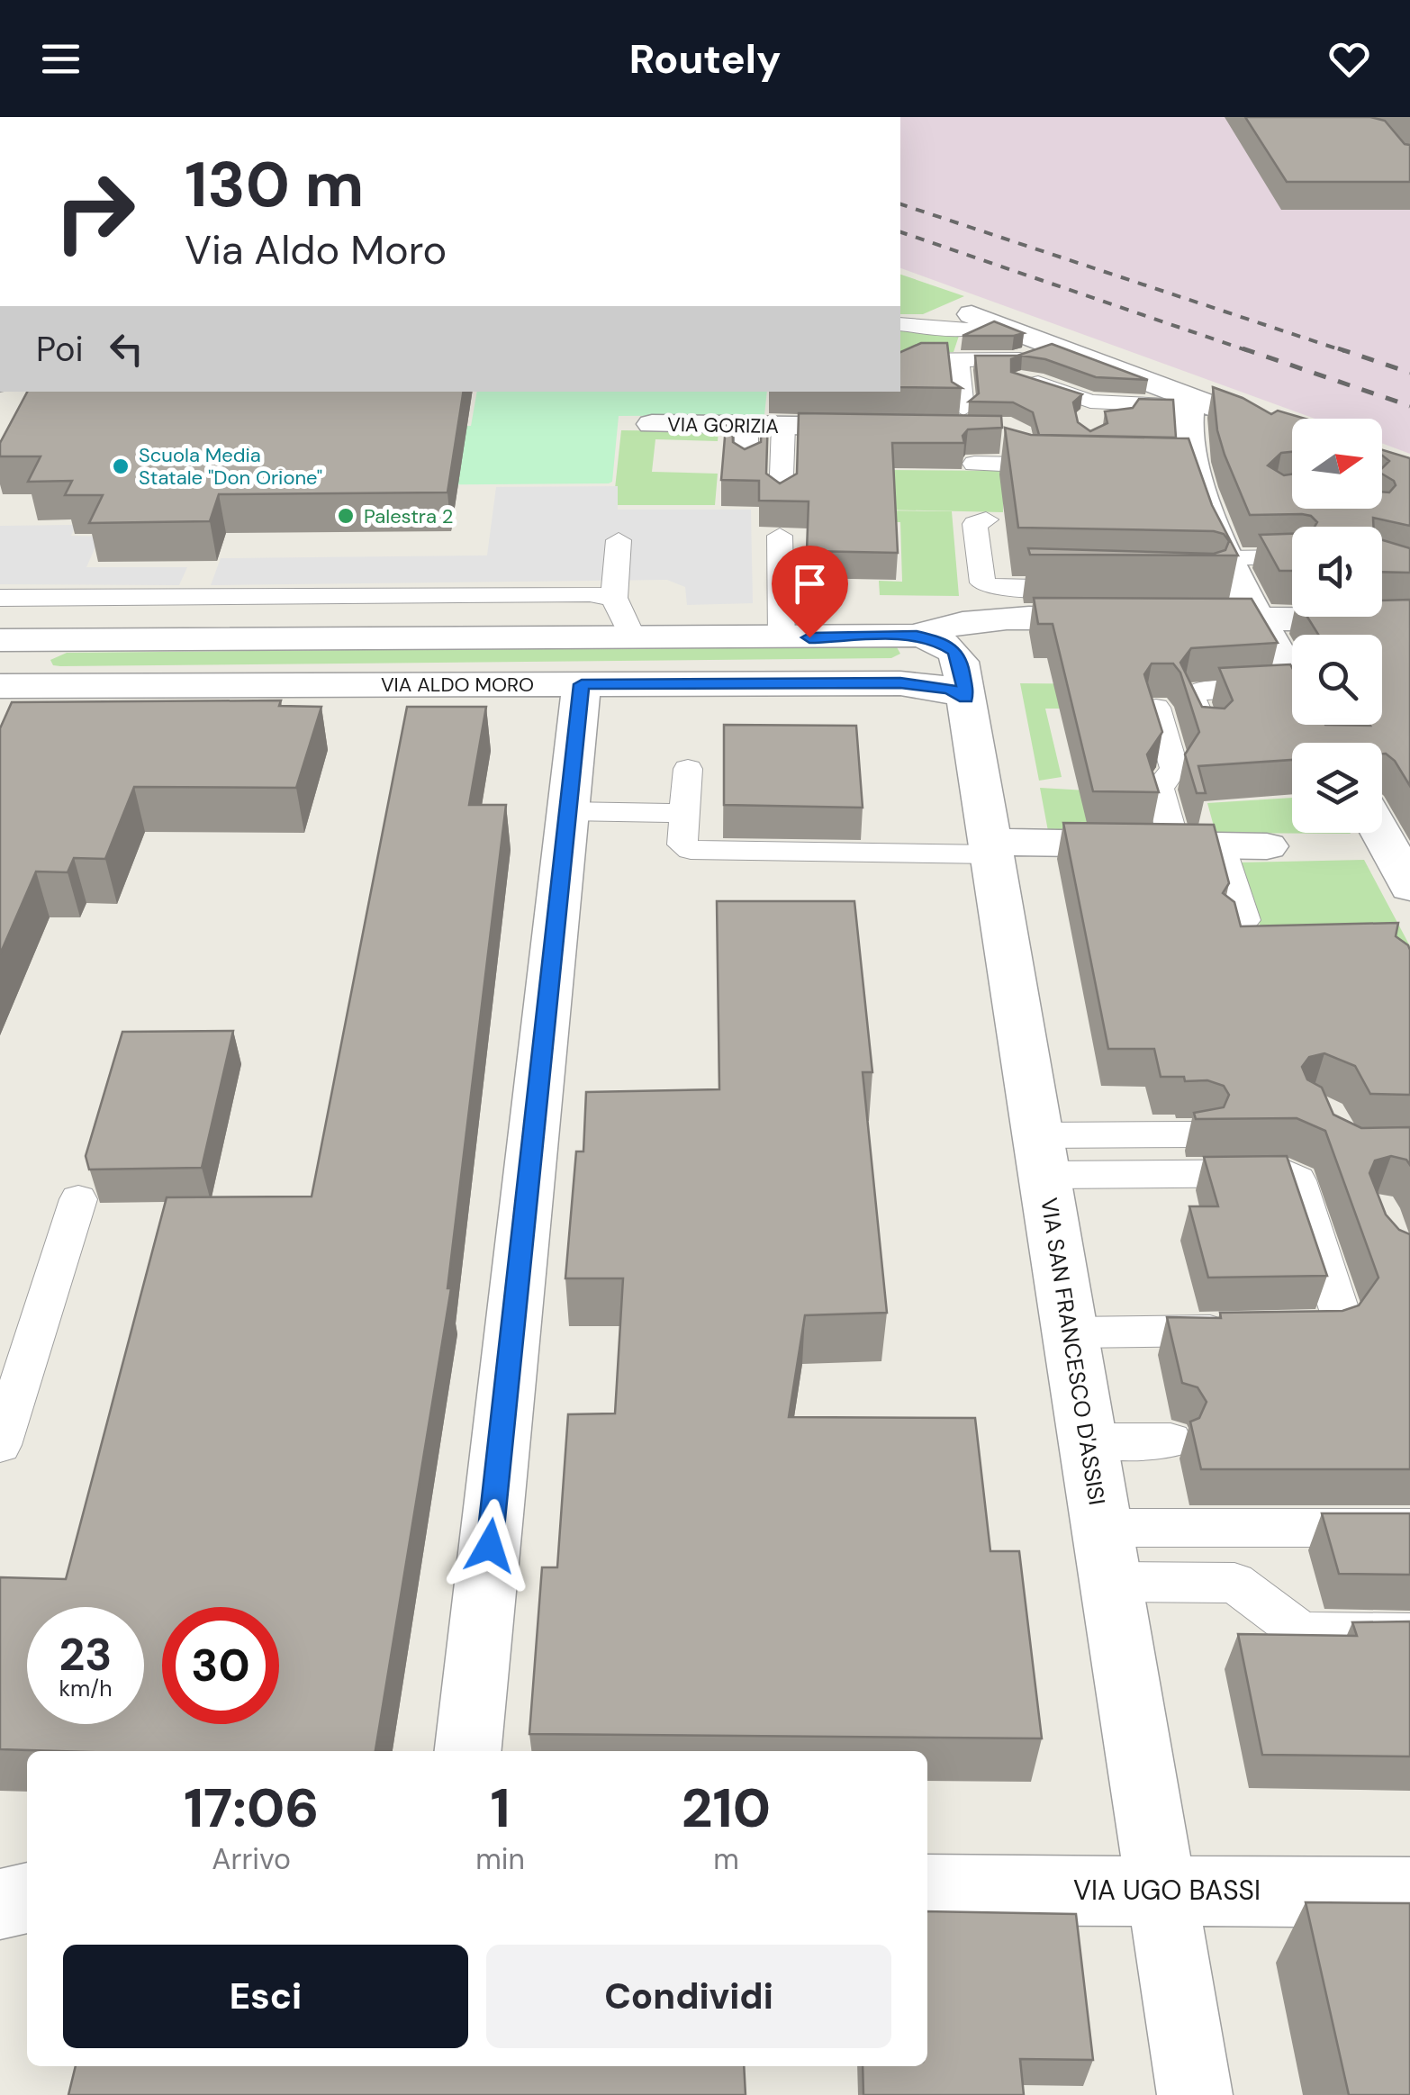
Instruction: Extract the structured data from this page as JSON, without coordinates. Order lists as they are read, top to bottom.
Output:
{
  "streets": {
    "street": [
      "VIA GORIZIA",
      "VIA ALDO MORO",
      "VIA SAN FRANCESCO D'ASSISI",
      "VIA UGO BASSI"
    ]
  },
  "crossings": [
    ["VIA ALDO MORO", "VIA SAN FRANCESCO D'ASSISI"],
    ["VIA SAN FRANCESCO D'ASSISI", "VIA UGO BASSI"]
  ],
  "places": ["Scuola Media Statale \"Don Orione\"", "Palestra 2"],
  "north": "right",
  "page": {
    "header": "Routely",
    "turn": ["130 m", "Via Aldo Moro"],
    "then": "Poi",
    "speed": "23 km/h",
    "limit": "30",
    "eta": [
      "17:06",
      "Arrivo",
      "1",
      "min",
      "210",
      "m"
    ],
    "buttons": ["Esci", "Condividi"]
  }
}
